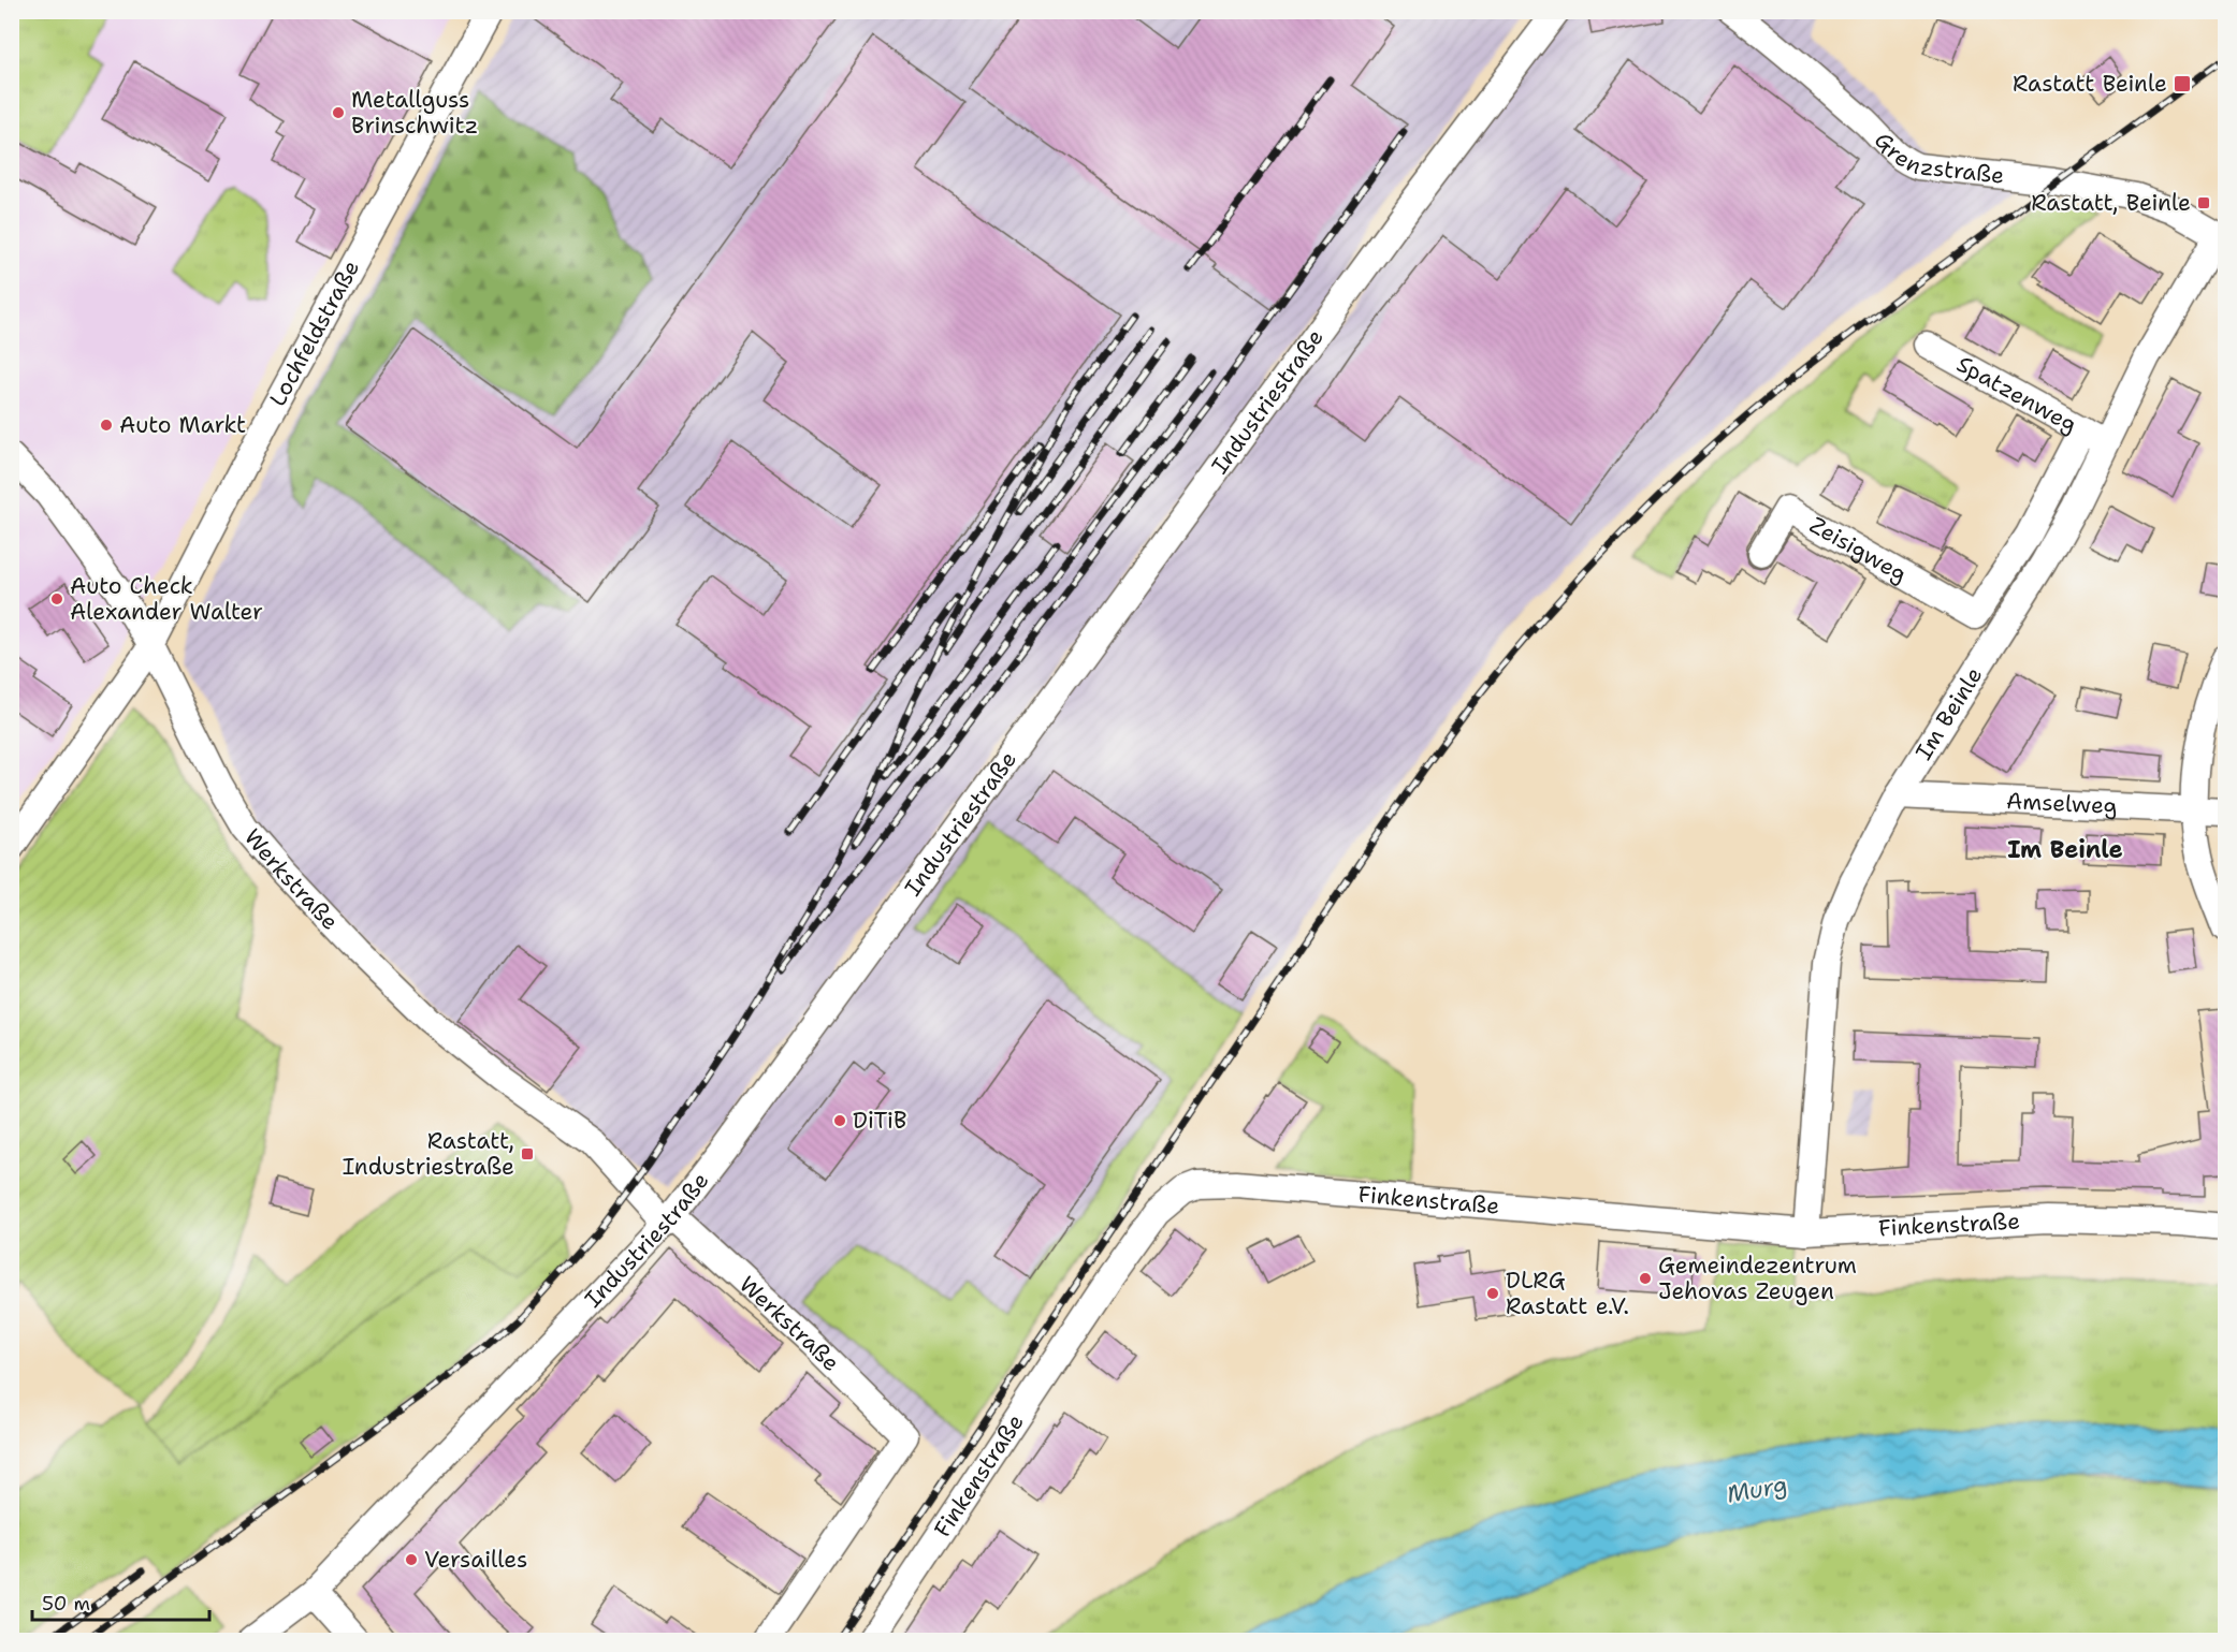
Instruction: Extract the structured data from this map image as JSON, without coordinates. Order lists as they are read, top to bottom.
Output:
{
  "streets": {
    "street": [
      "Grenzstraße",
      "Lochfeldstraße",
      "Spatzenweg",
      "Industriestraße",
      "Zeisigweg",
      "Im Beinle",
      "Amselweg",
      "Werkstraße",
      "Finkenstraße"
    ]
  },
  "crossings": [
    ["Grenzstraße", "Im Beinle"],
    ["Lochfeldstraße", "Werkstraße"],
    ["Spatzenweg", "Zeisigweg"],
    ["Spatzenweg", "Im Beinle"],
    ["Industriestraße", "Werkstraße"],
    ["Im Beinle", "Amselweg"],
    ["Im Beinle", "Finkenstraße"]
  ],
  "districts": ["Im Beinle"],
  "water": ["Murg"],
  "places": {
    "transit": ["Rastatt Beinle", "Rastatt, Beinle", "Rastatt, Industriestraße"],
    "other": [
      "Metallguss Brinschwitz",
      "Auto Markt",
      "Auto Check Alexander Walter",
      "DiTiB",
      "Gemeindezentrum Jehovas Zeugen",
      "DLRG Rastatt e.V.",
      "Versailles"
    ]
  },
  "scale_bar": "50 m"
}
